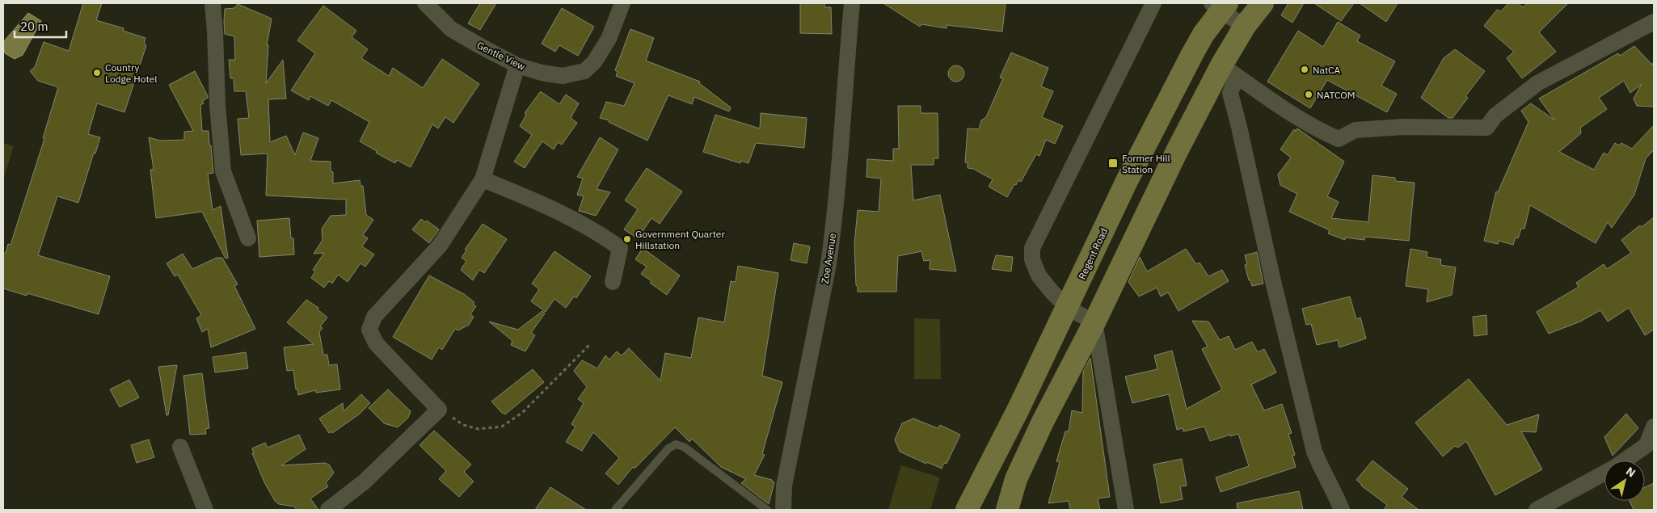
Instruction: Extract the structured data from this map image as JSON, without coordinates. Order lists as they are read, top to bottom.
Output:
{
  "streets": {
    "main road": ["Regent Road"],
    "street": ["Gentle View", "Zoe Avenue"]
  },
  "places": {
    "other": [
      "NatCA",
      "Country Lodge Hotel",
      "NATCOM",
      "Government Quarter Hillstation"
    ],
    "transit": ["Former Hill Station"]
  },
  "scale_bar": "20 m",
  "north": "top right"
}
